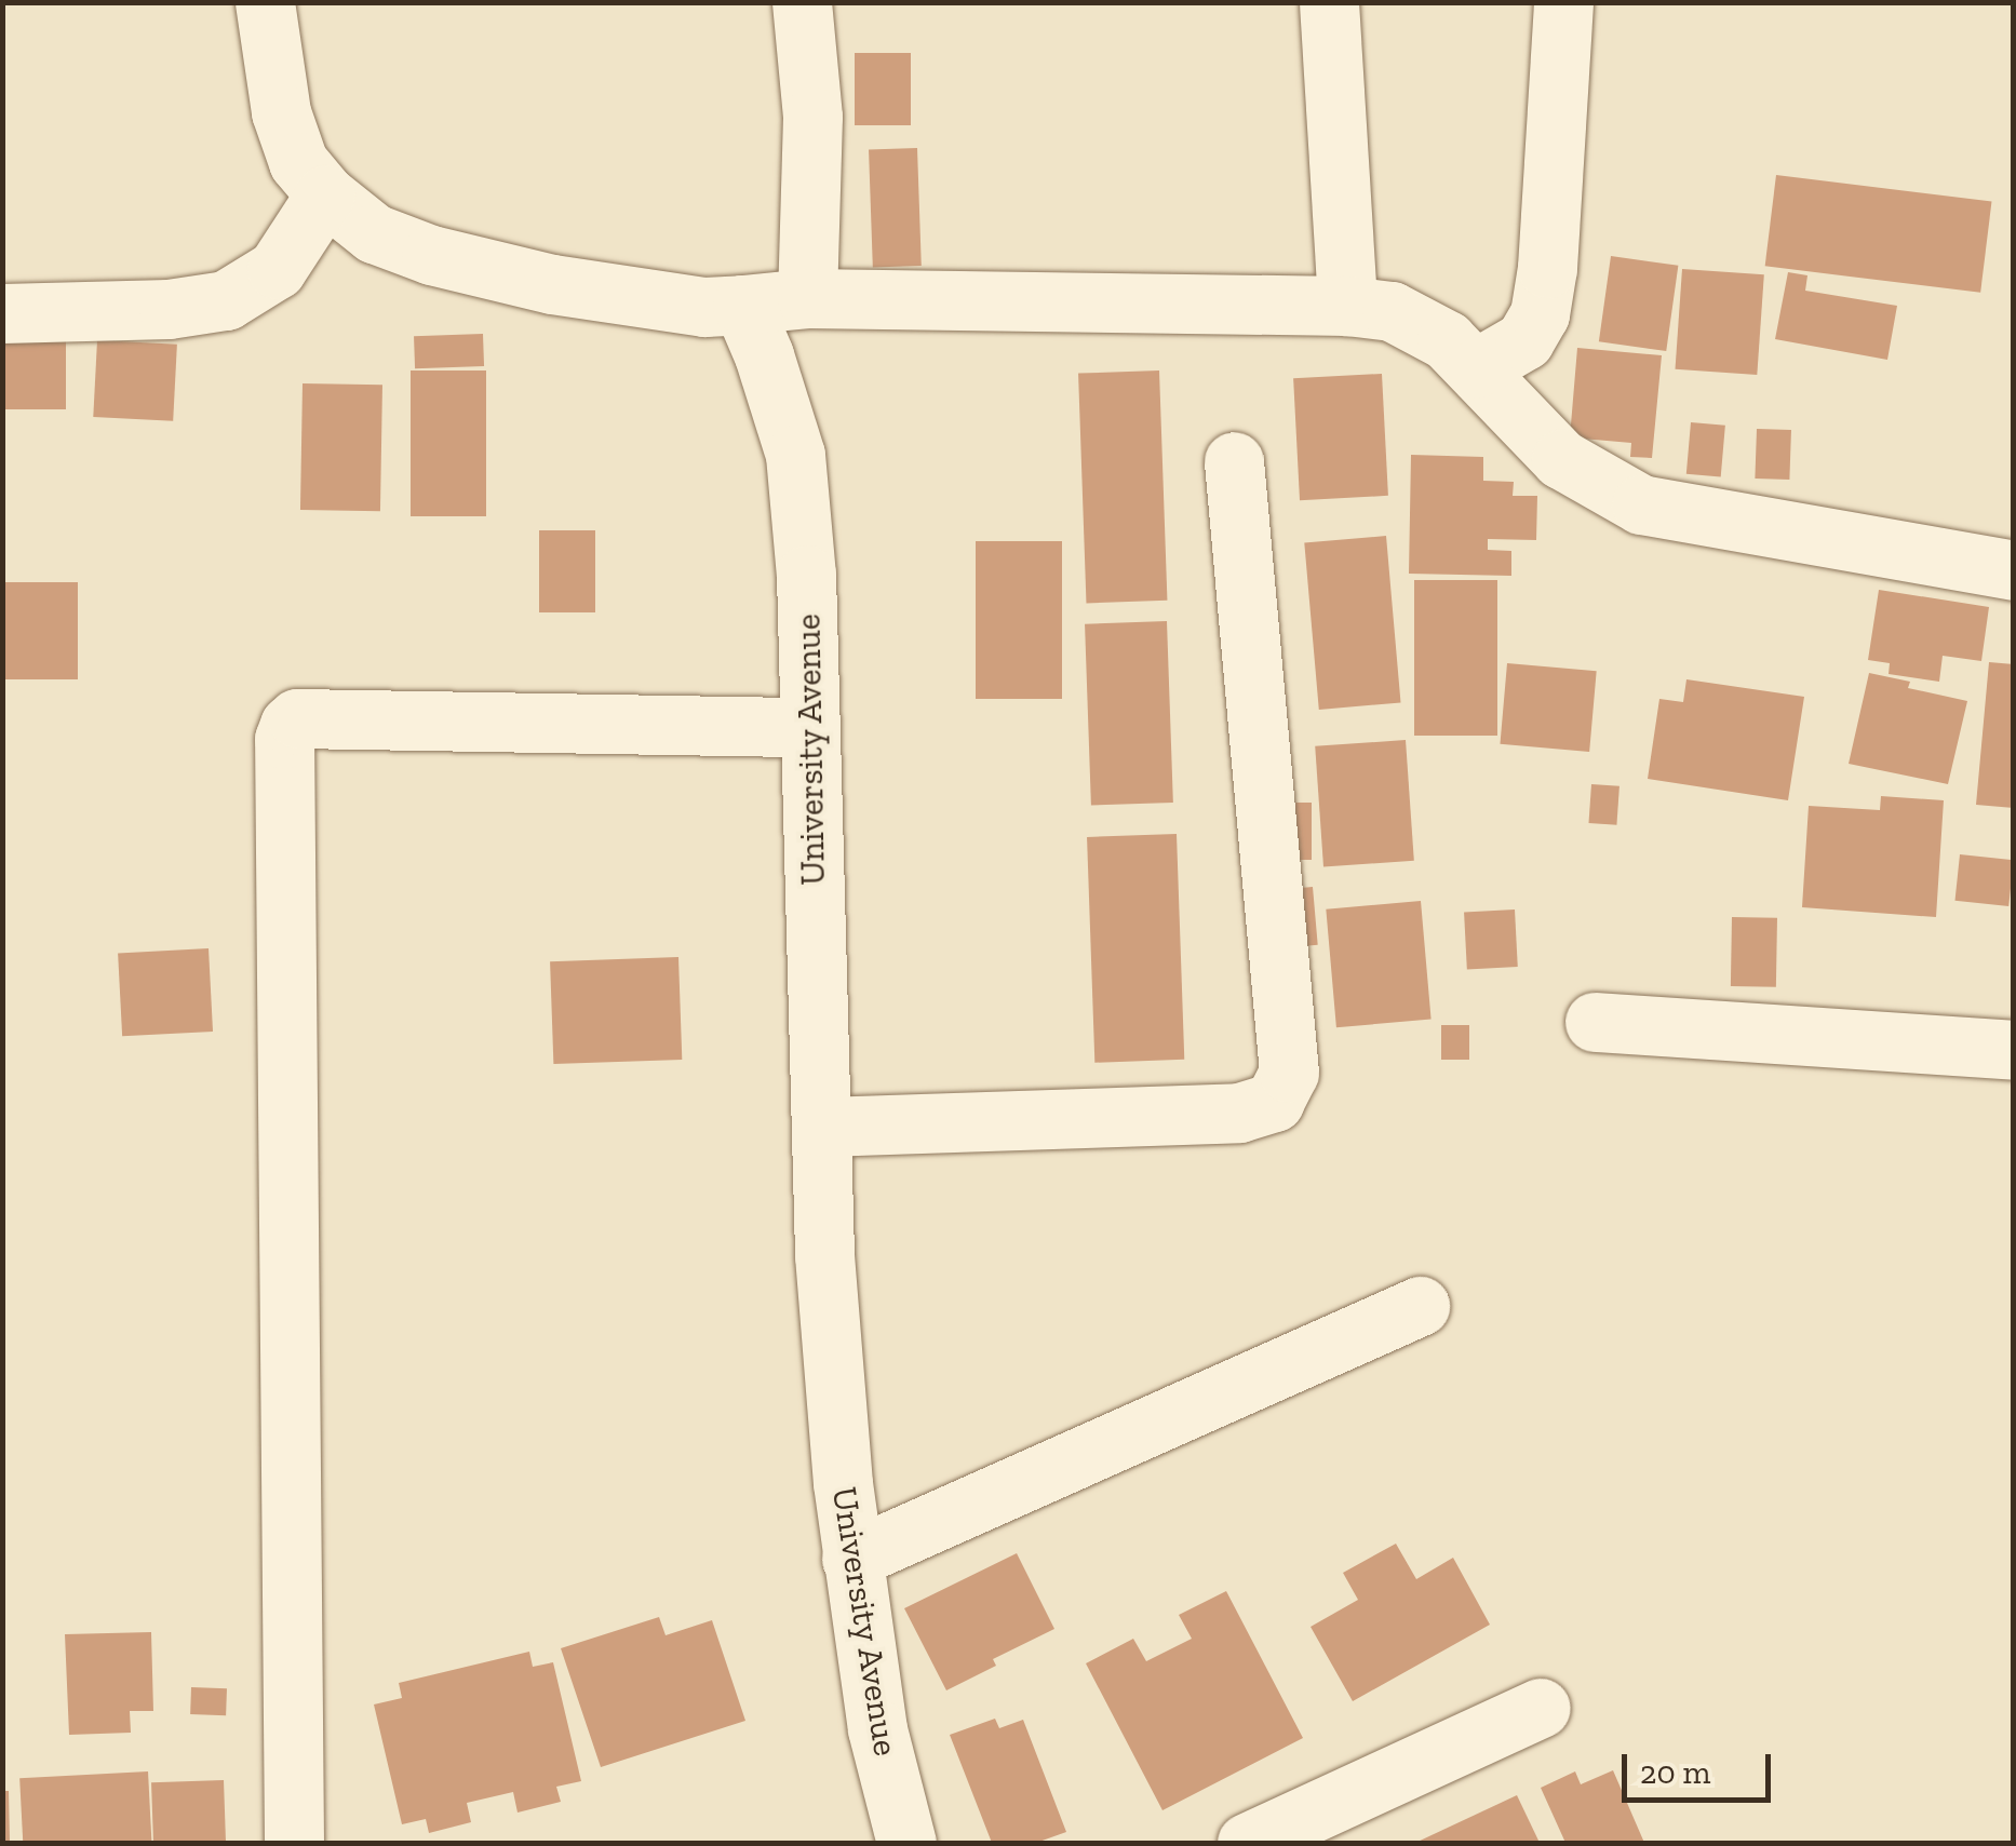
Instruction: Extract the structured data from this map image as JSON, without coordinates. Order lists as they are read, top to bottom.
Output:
{
  "streets": {
    "street": ["University Avenue"]
  },
  "scale_bar": "20 m"
}
